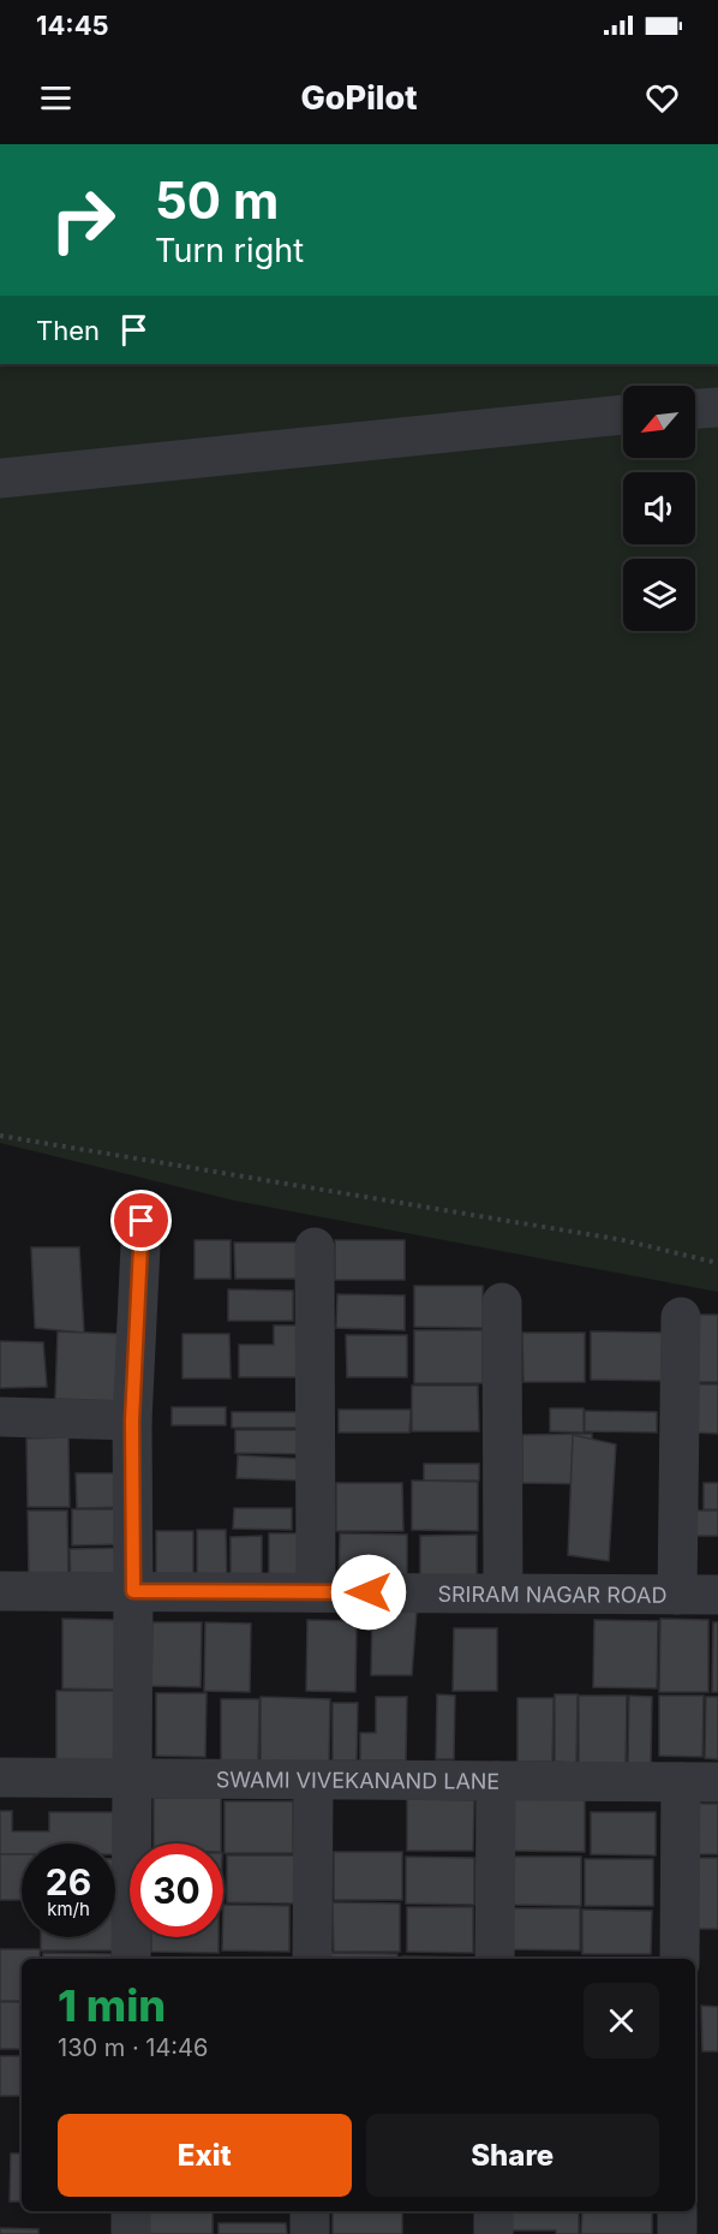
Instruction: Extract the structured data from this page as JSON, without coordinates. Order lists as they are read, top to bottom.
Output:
{
  "streets": {
    "street": ["SRIRAM NAGAR ROAD", "SWAMI VIVEKANAND LANE"]
  },
  "north": "bottom left",
  "page": {
    "status": "14:45",
    "header": "GoPilot",
    "turn": ["50 m", "Turn right"],
    "then": "Then",
    "speed": "26 km/h",
    "limit": "30",
    "heading": ["1 min", "130 m · 14:46"],
    "buttons": ["Exit", "Share"]
  }
}
